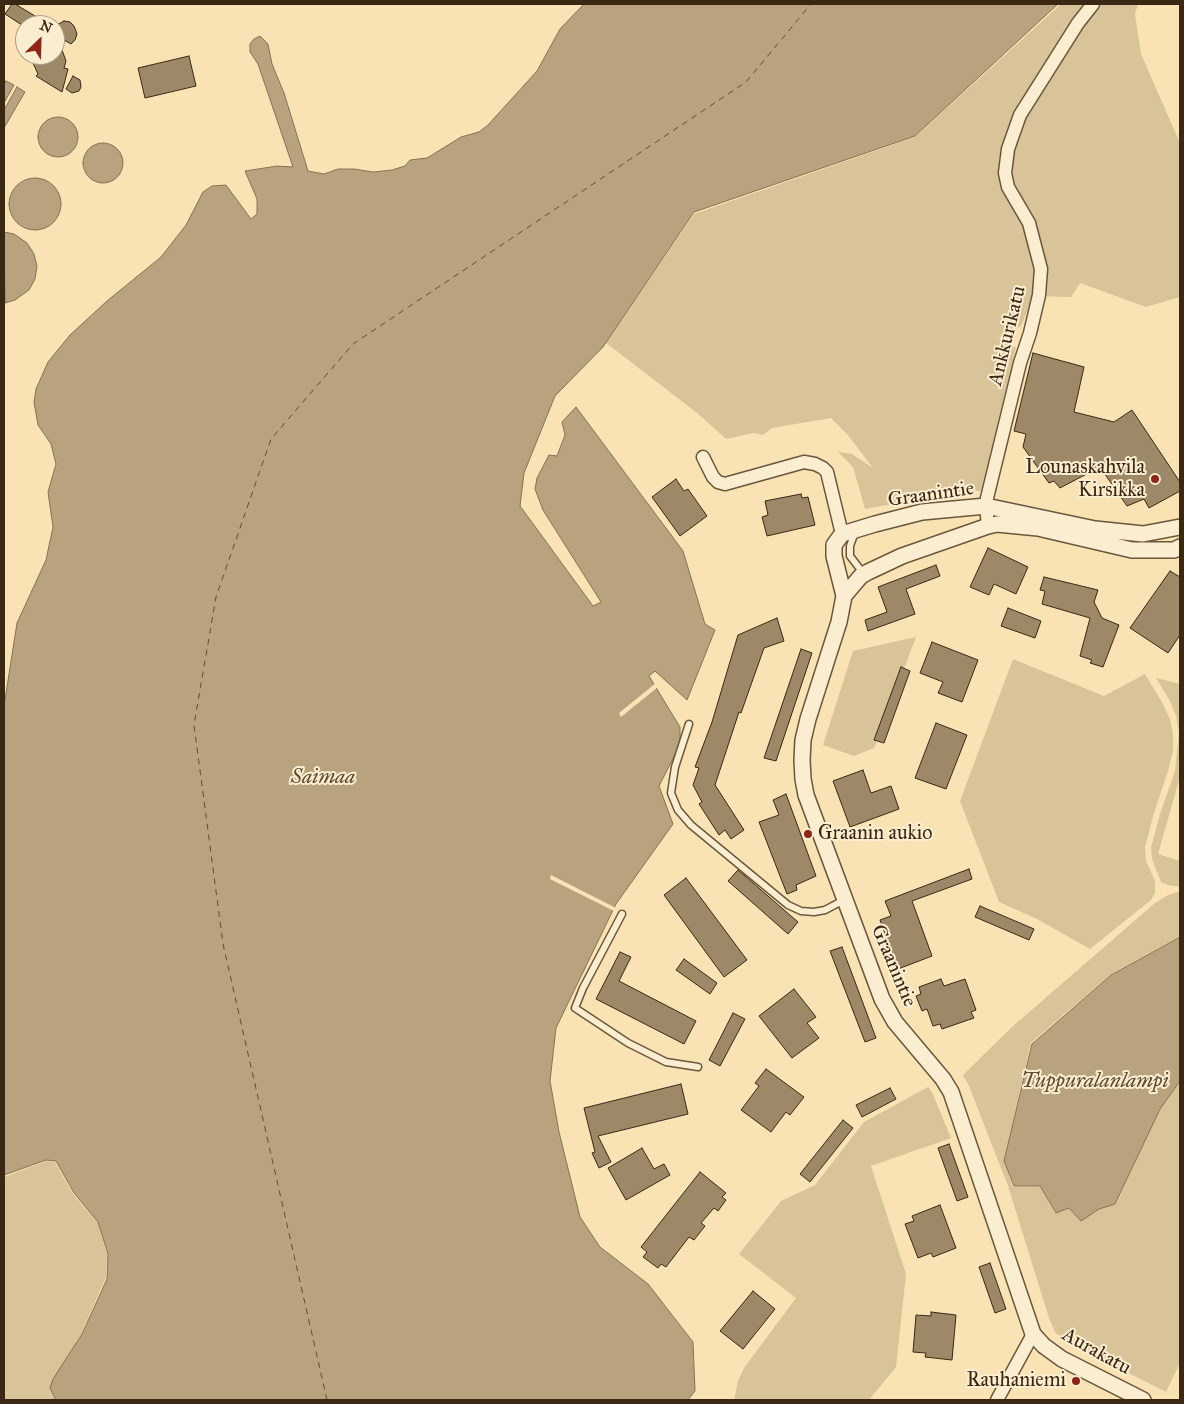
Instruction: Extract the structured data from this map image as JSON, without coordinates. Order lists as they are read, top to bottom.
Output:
{
  "streets": {
    "street": ["Ankkurikatu", "Graanintie", "Aurakatu"]
  },
  "crossings": [
    ["Ankkurikatu", "Graanintie"],
    ["Graanintie", "Aurakatu"]
  ],
  "water": ["Saimaa", "Tuppuralanlampi"],
  "places": ["Lounaskahvila Kirsikka", "Graanin aukio", "Rauhaniemi"],
  "north": "top right"
}
